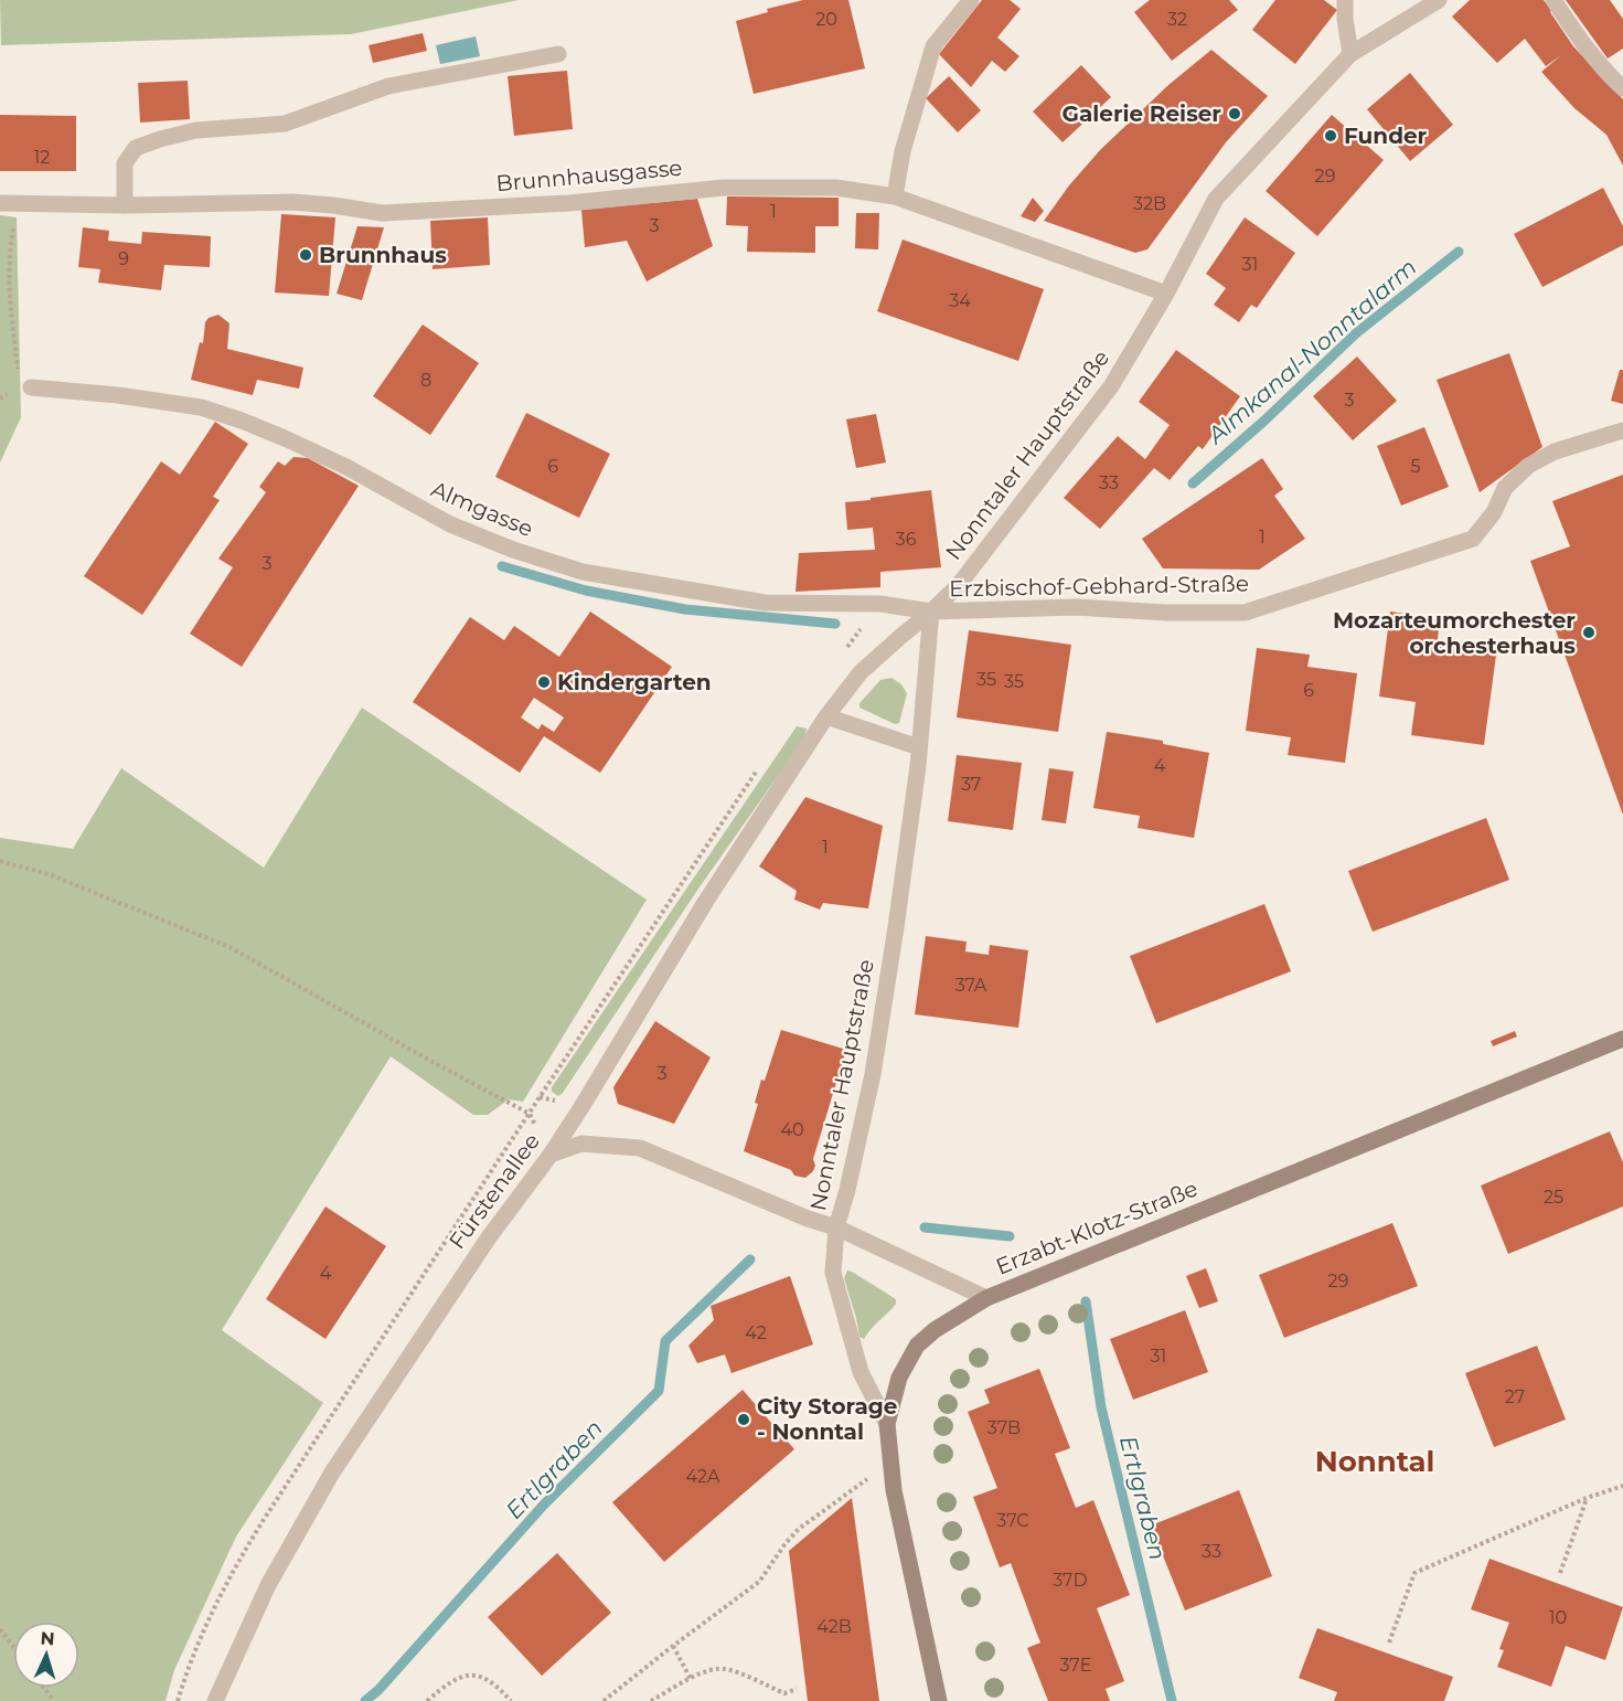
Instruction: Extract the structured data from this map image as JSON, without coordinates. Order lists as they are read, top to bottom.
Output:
{
  "streets": {
    "main road": ["Nonntaler Hauptstraße", "Erzabt-Klotz-Straße"],
    "street": [
      "Brunnhausgasse",
      "Almgasse",
      "Erzbischof-Gebhard-Straße",
      "Fürstenallee"
    ]
  },
  "crossings": [
    ["Brunnhausgasse", "Nonntaler Hauptstraße"],
    ["Nonntaler Hauptstraße", "Almgasse"],
    ["Nonntaler Hauptstraße", "Erzbischof-Gebhard-Straße"],
    ["Nonntaler Hauptstraße", "Fürstenallee"],
    ["Nonntaler Hauptstraße", "Erzabt-Klotz-Straße"],
    ["Almgasse", "Erzbischof-Gebhard-Straße"],
    ["Fürstenallee", "Erzabt-Klotz-Straße"]
  ],
  "districts": ["Nonntal"],
  "water": ["Almkanal-Nonntalarm", "Ertlgraben"],
  "places": [
    "Galerie Reiser",
    "Funder",
    "Brunnhaus",
    "Mozarteumorchester orchesterhaus",
    "Kindergarten",
    "City Storage - Nonntal"
  ],
  "house_numbers": [
    "20",
    "32",
    "12",
    "29",
    "32B",
    "1",
    "3",
    "9",
    "31",
    "34",
    "8",
    "3",
    "6",
    "5",
    "33",
    "1",
    "36",
    "3",
    "35",
    "35",
    "6",
    "4",
    "37",
    "1",
    "37A",
    "3",
    "40",
    "25",
    "4",
    "29",
    "42",
    "31",
    "27",
    "37B",
    "42A",
    "37C",
    "33",
    "37D",
    "10",
    "42B",
    "37E"
  ],
  "north": "top"
}
